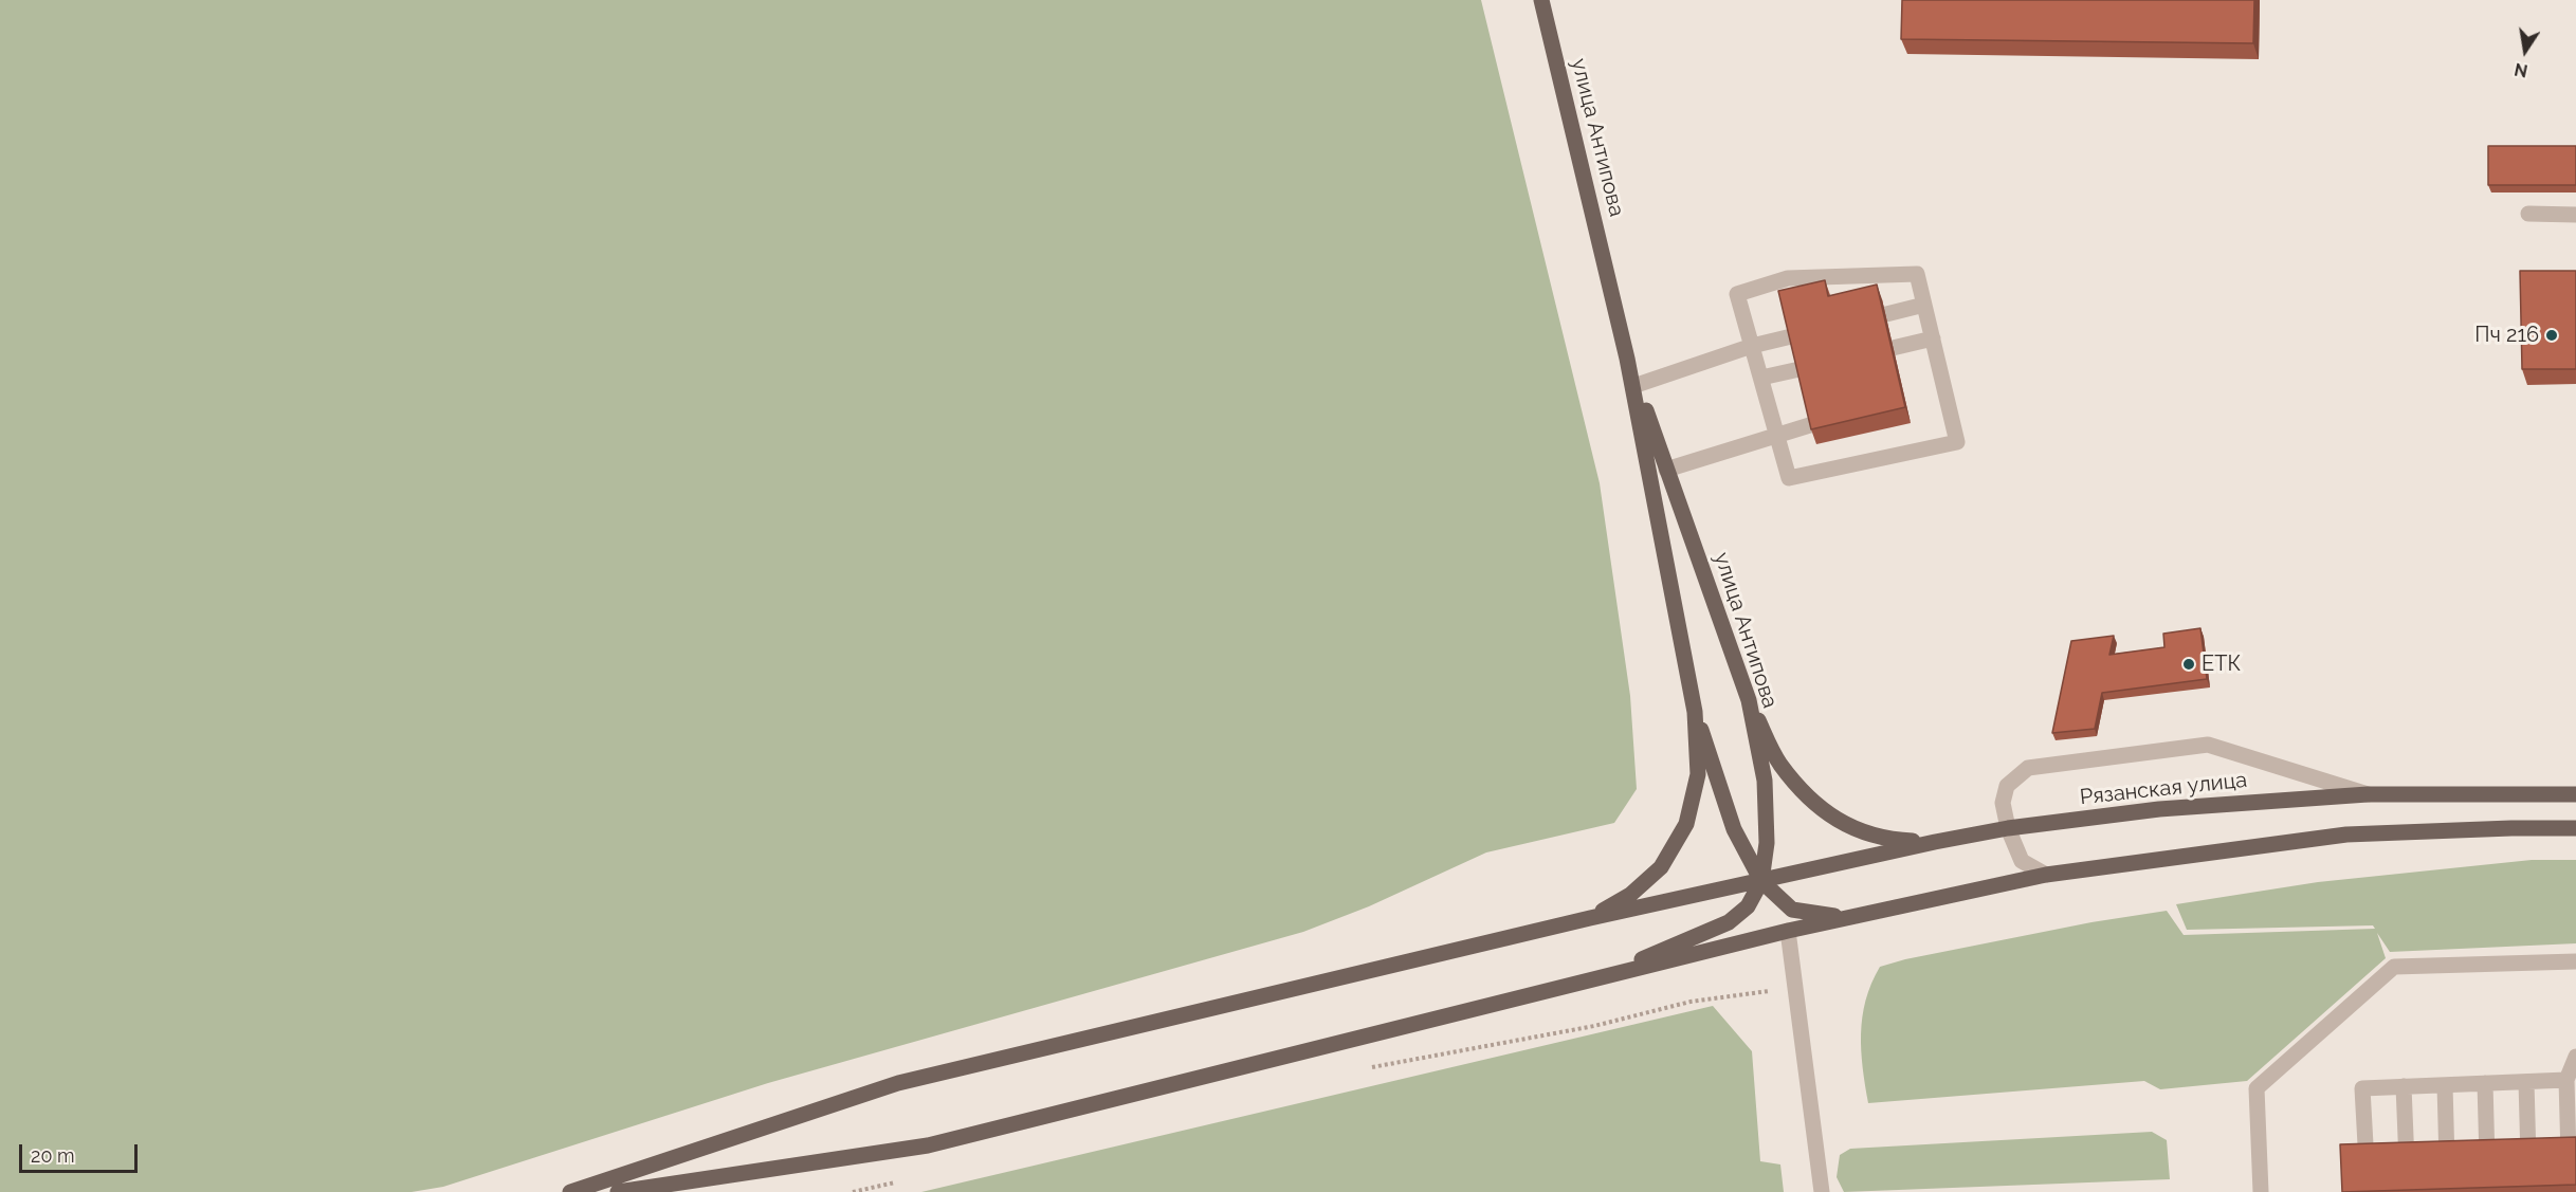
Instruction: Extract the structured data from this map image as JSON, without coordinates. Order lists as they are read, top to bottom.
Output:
{
  "streets": {
    "main road": ["улица Антипова", "Рязанская улица"]
  },
  "crossings": [
    ["улица Антипова", "Рязанская улица"]
  ],
  "places": ["Пч 216", "ЕТК"],
  "scale_bar": "20 m",
  "north": "bottom"
}
